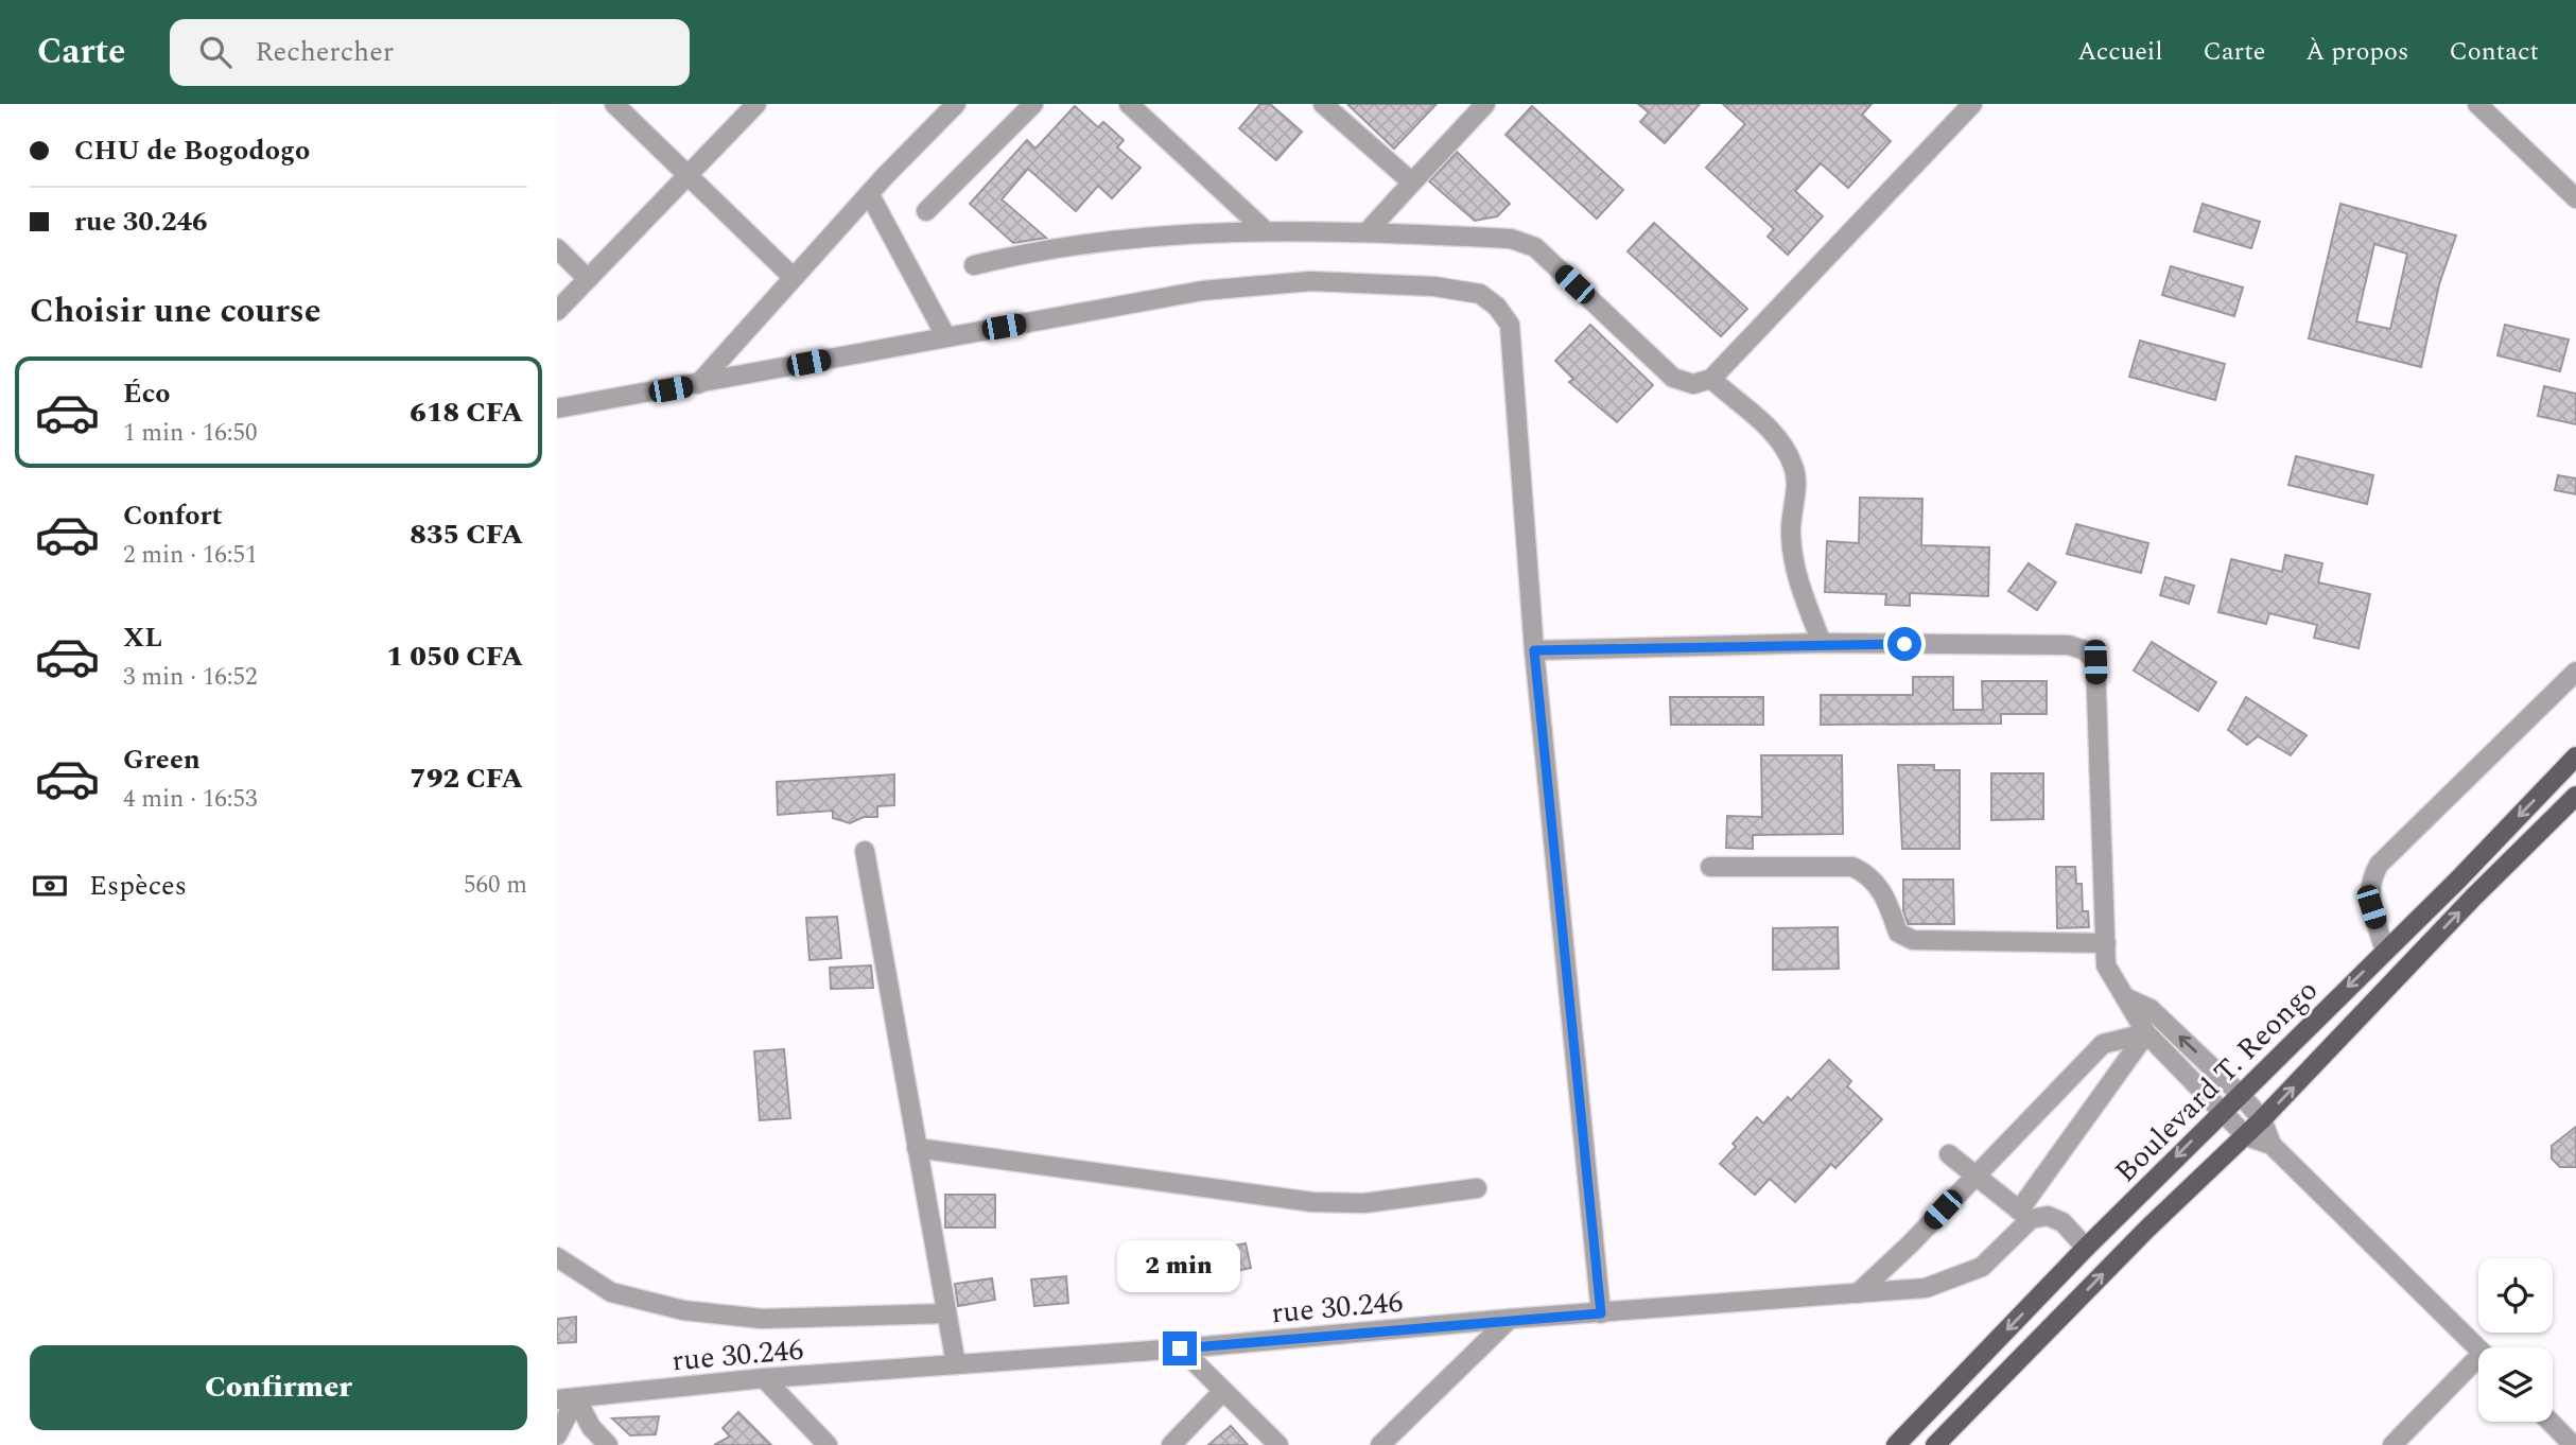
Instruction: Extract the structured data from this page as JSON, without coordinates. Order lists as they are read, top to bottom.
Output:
{
  "streets": {
    "main road": ["Boulevard T. Reongo"],
    "street": ["rue 30.246"]
  },
  "page": {
    "header": "Carte",
    "search": "Rechercher",
    "nav": [
      "Accueil",
      "Carte",
      "À propos",
      "Contact"
    ],
    "banner": ["CHU de Bogodogo", "rue 30.246"],
    "heading": "Choisir une course",
    "list": [
      {
        "name": "Éco",
        "note": "1 min · 16:50",
        "value": "618 CFA"
      },
      {
        "name": "Confort",
        "note": "2 min · 16:51",
        "value": "835 CFA"
      },
      {
        "name": "XL",
        "note": "3 min · 16:52",
        "value": "1 050 CFA"
      },
      {
        "name": "Green",
        "note": "4 min · 16:53",
        "value": "792 CFA"
      }
    ],
    "pay": ["Espèces", "560 m"],
    "bubble": "2 min",
    "buttons": "Confirmer"
  }
}
